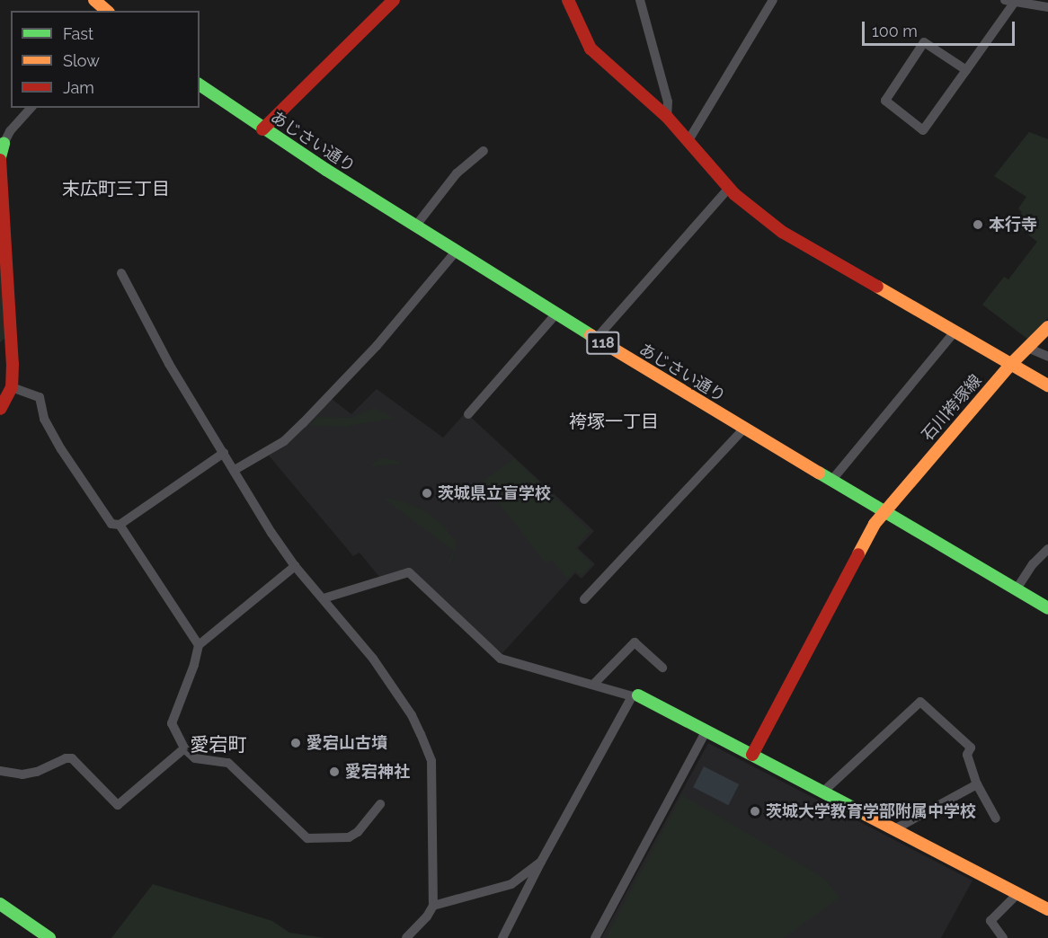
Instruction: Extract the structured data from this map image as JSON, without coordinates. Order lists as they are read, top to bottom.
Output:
{
  "streets": {
    "main road": ["あじさい通り", "118", "石川袴塚線"]
  },
  "crossings": [
    ["あじさい通り", "石川袴塚線"]
  ],
  "districts": ["末広町三丁目", "袴塚一丁目", "愛宕町"],
  "places": [
    "本行寺",
    "茨城県立盲学校",
    "愛宕山古墳",
    "愛宕神社",
    "茨城大学教育学部附属中学校"
  ],
  "legend": ["Fast", "Slow", "Jam"],
  "scale_bar": "100 m"
}
